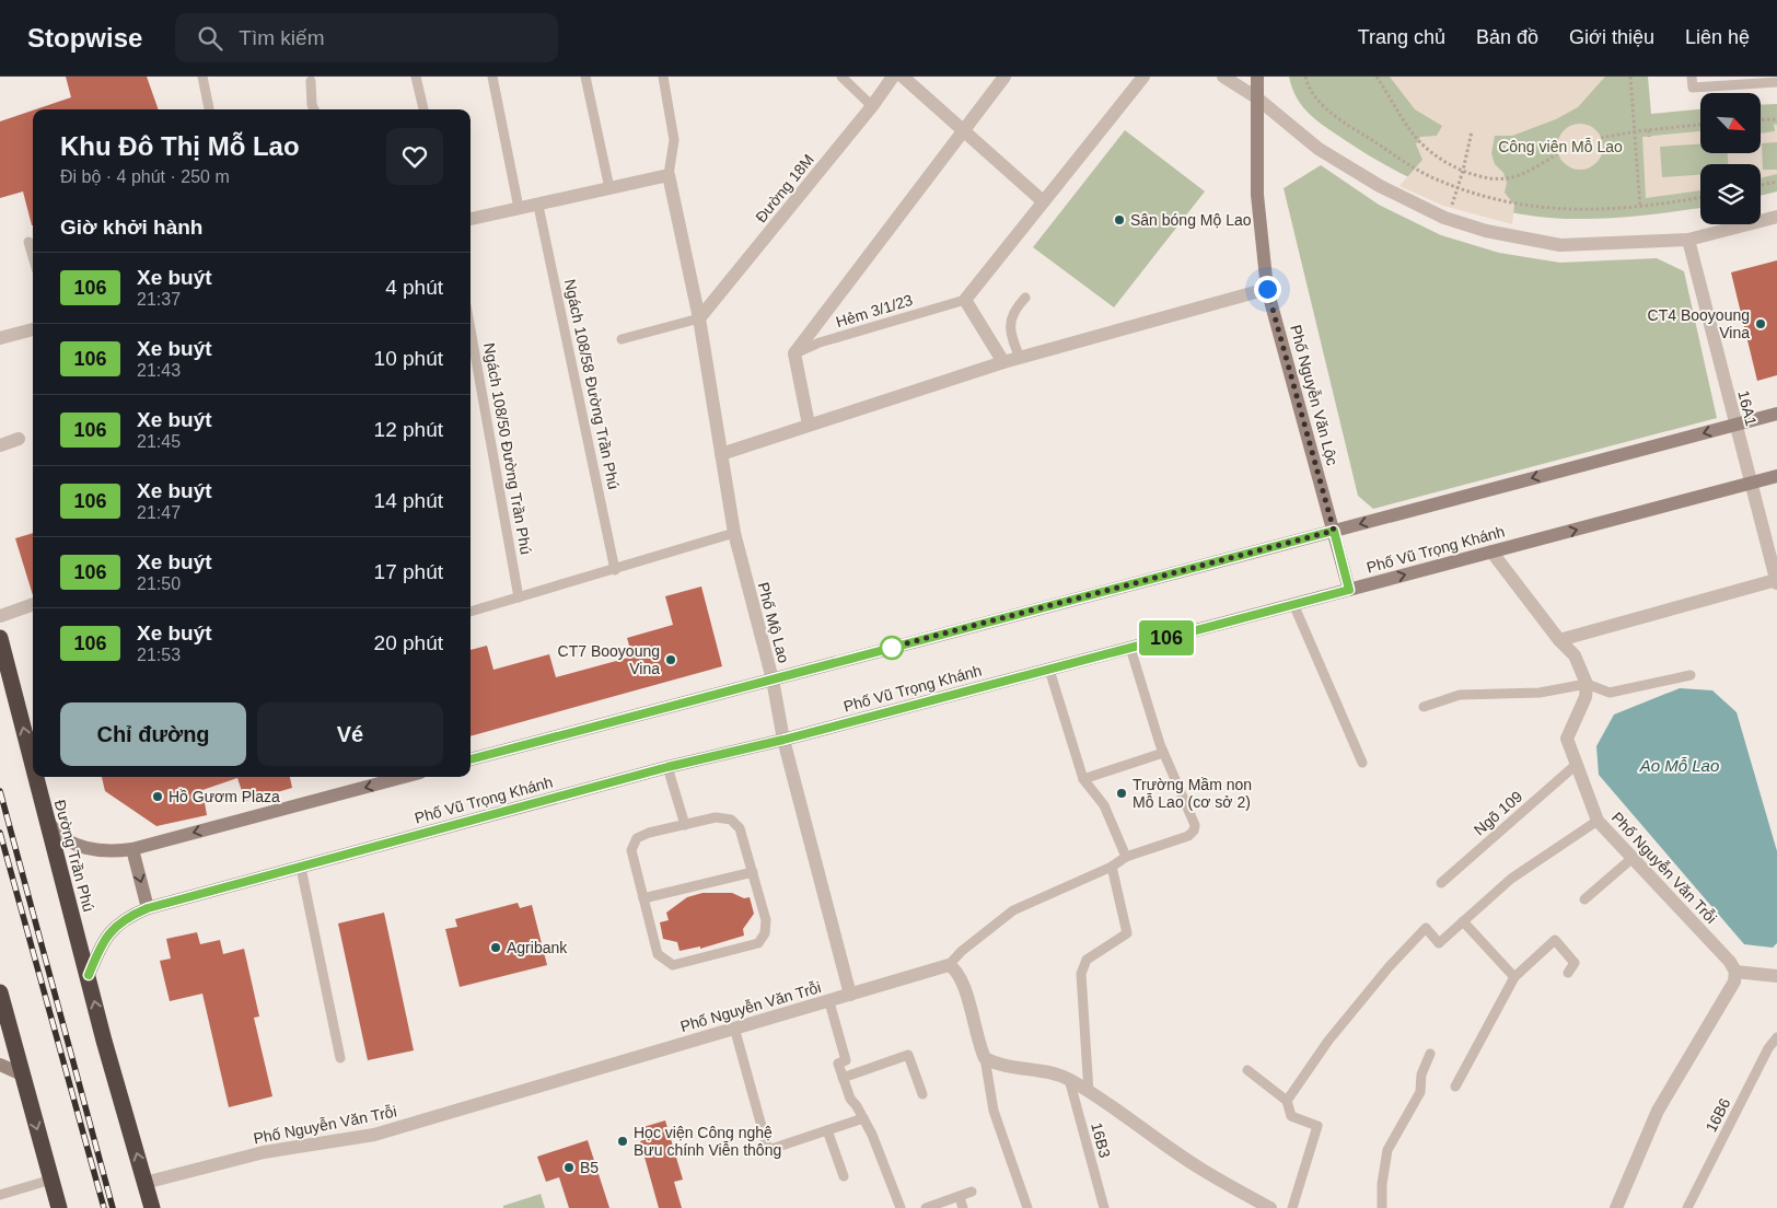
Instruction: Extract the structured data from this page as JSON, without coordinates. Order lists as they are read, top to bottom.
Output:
{
  "streets": {
    "highway": ["Đường Trần Phú"],
    "main road": ["Phố Nguyễn Văn Lộc", "Phố Vũ Trọng Khánh"],
    "street": [
      "Đường 18M",
      "16A1",
      "Phố Mộ Lao",
      "Phố Nguyễn Văn Trỗi"
    ],
    "lane": [
      "Hẻm 3/1/23",
      "Ngách 108/58 Đường Trần Phú",
      "Ngách 108/50 Đường Trần Phú",
      "Ngõ 109",
      "16B6",
      "16B3"
    ]
  },
  "crossings": [
    ["Đường 18M", "Phố Mộ Lao"],
    ["Phố Nguyễn Văn Lộc", "Phố Vũ Trọng Khánh"],
    ["16A1", "Phố Vũ Trọng Khánh"],
    ["Phố Vũ Trọng Khánh", "Phố Mộ Lao"],
    ["Phố Vũ Trọng Khánh", "Đường Trần Phú"],
    ["Phố Mộ Lao", "Phố Nguyễn Văn Trỗi"],
    ["Ngõ 109", "Phố Nguyễn Văn Trỗi"],
    ["Đường Trần Phú", "Phố Nguyễn Văn Trỗi"]
  ],
  "water": ["Ao Mỗ Lao"],
  "parks": ["Công viên Mỗ Lao"],
  "places": [
    "Sân bóng Mộ Lao",
    "CT4 Booyoung Vina",
    "CT7 Booyoung Vina",
    "Trường Mầm non Mỗ Lao (cơ sở 2)",
    "Hồ Gươm Plaza",
    "Agribank",
    "Học viện Công nghệ Bưu chính Viễn thông",
    "B5"
  ],
  "lines": ["bus line 106"],
  "north": "bottom right",
  "page": {
    "header": "Stopwise",
    "search": "Tìm kiếm",
    "nav": [
      "Trang chủ",
      "Bản đồ",
      "Giới thiệu",
      "Liên hệ"
    ],
    "on_map": "106",
    "heading": [
      ["Khu Đô Thị Mỗ Lao", "Đi bộ · 4 phút · 250 m"],
      "Giờ khởi hành"
    ],
    "list": [
      {
        "mark": "106",
        "name": "Xe buýt",
        "note": "21:37",
        "value": "4 phút"
      },
      {
        "mark": "106",
        "name": "Xe buýt",
        "note": "21:43",
        "value": "10 phút"
      },
      {
        "mark": "106",
        "name": "Xe buýt",
        "note": "21:45",
        "value": "12 phút"
      },
      {
        "mark": "106",
        "name": "Xe buýt",
        "note": "21:47",
        "value": "14 phút"
      },
      {
        "mark": "106",
        "name": "Xe buýt",
        "note": "21:50",
        "value": "17 phút"
      },
      {
        "mark": "106",
        "name": "Xe buýt",
        "note": "21:53",
        "value": "20 phút"
      }
    ],
    "buttons": ["Chỉ đường", "Vé"]
  }
}
